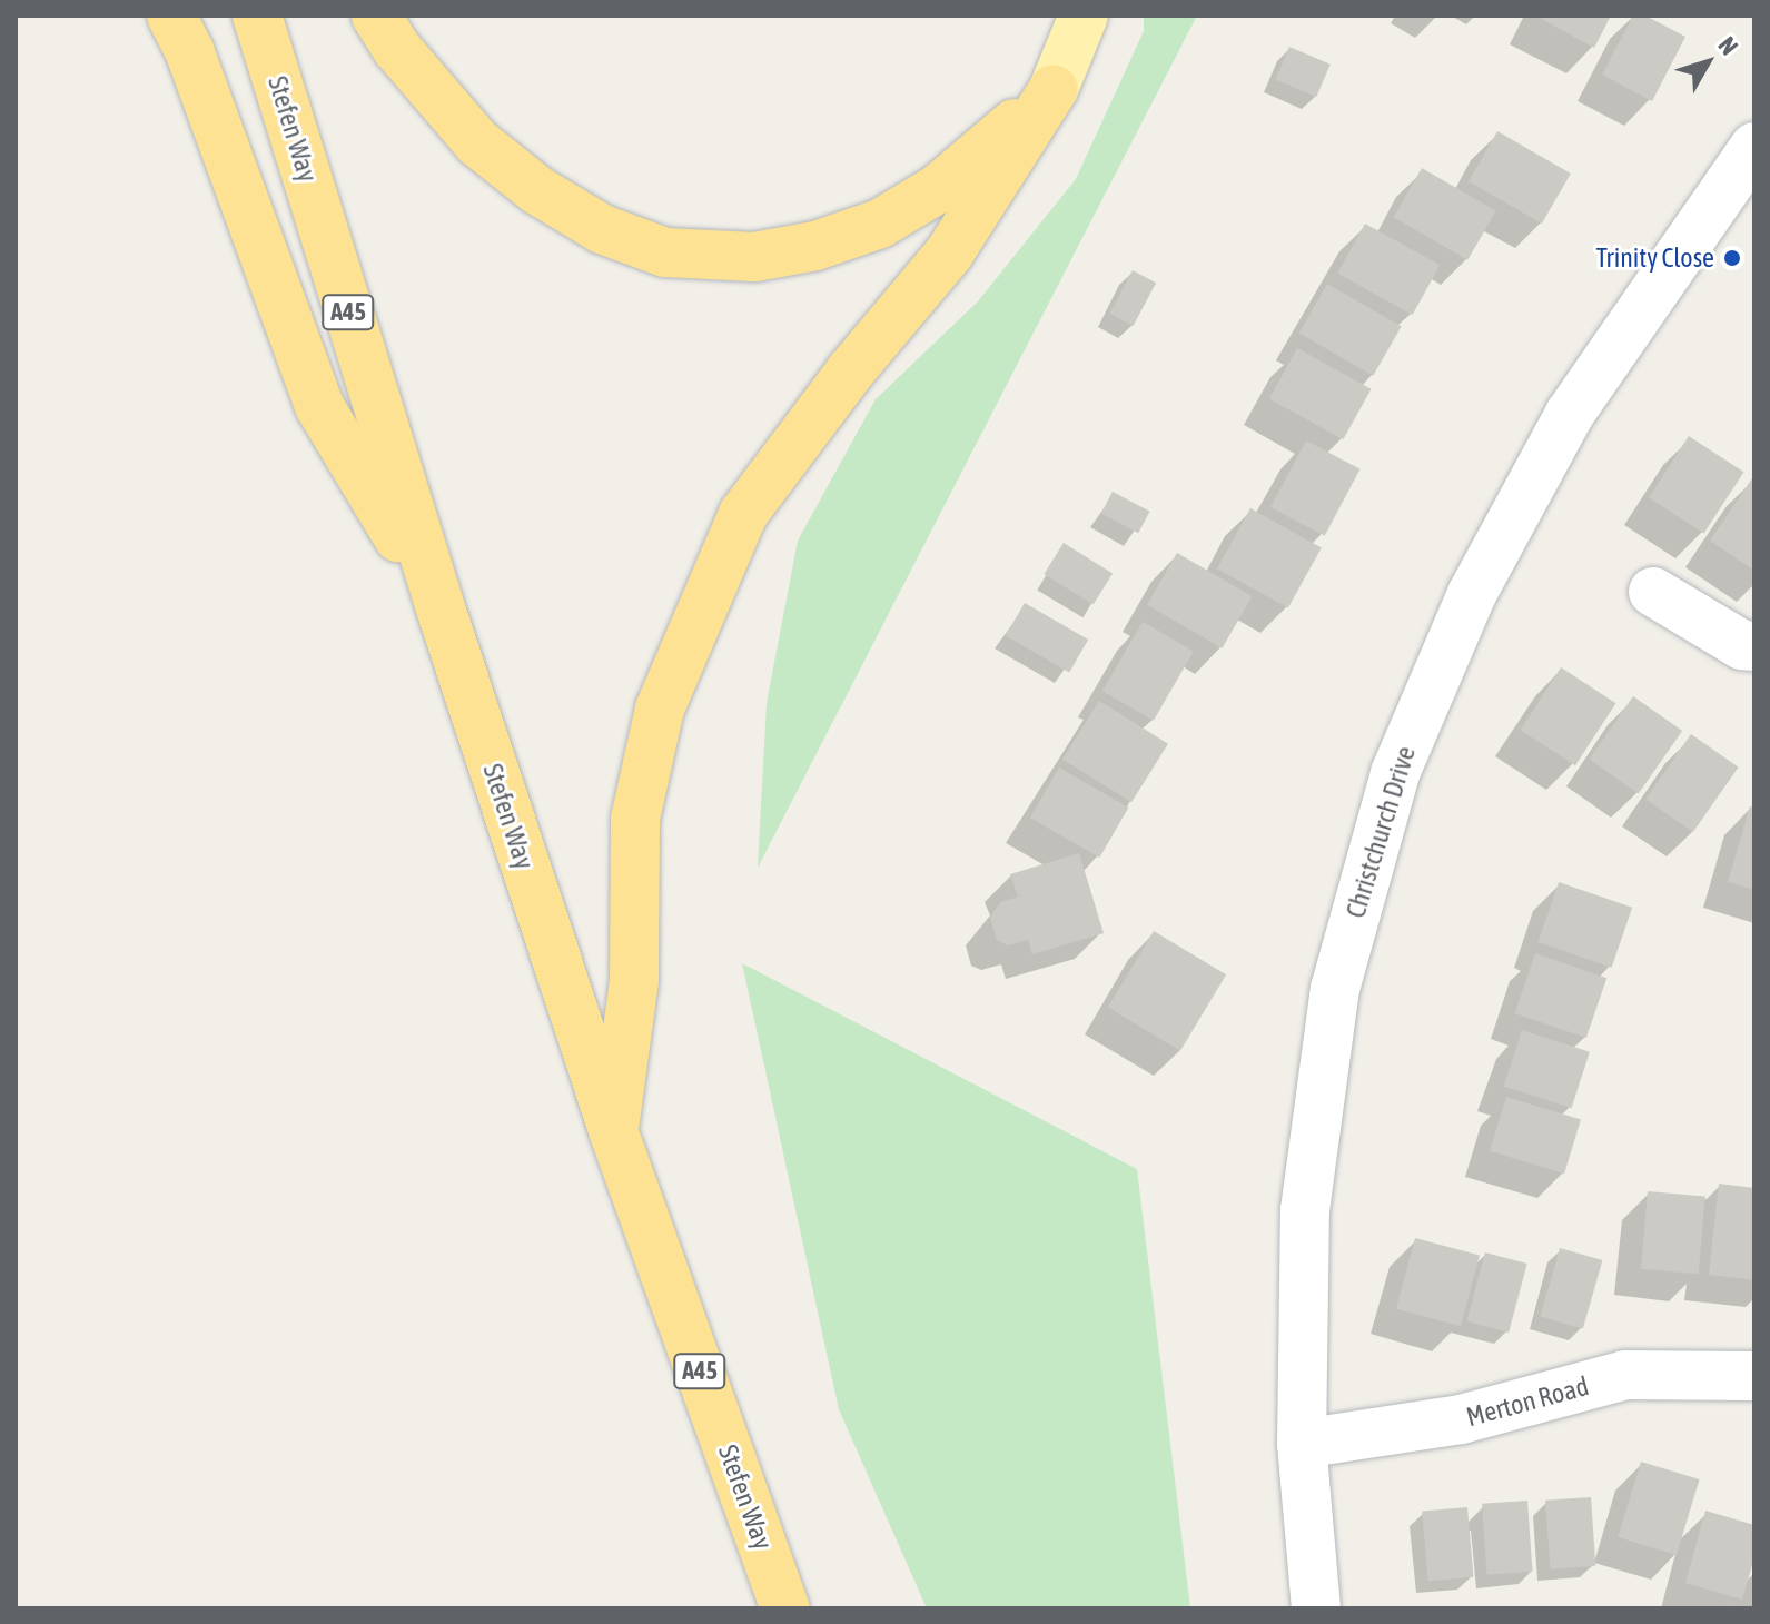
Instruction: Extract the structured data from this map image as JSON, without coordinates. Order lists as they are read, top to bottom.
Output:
{
  "streets": {
    "highway": ["Stefen Way", "A45"],
    "street": ["Christchurch Drive", "Merton Road"]
  },
  "crossings": [
    ["Christchurch Drive", "Merton Road"]
  ],
  "places": ["Trinity Close"],
  "north": "top right"
}
